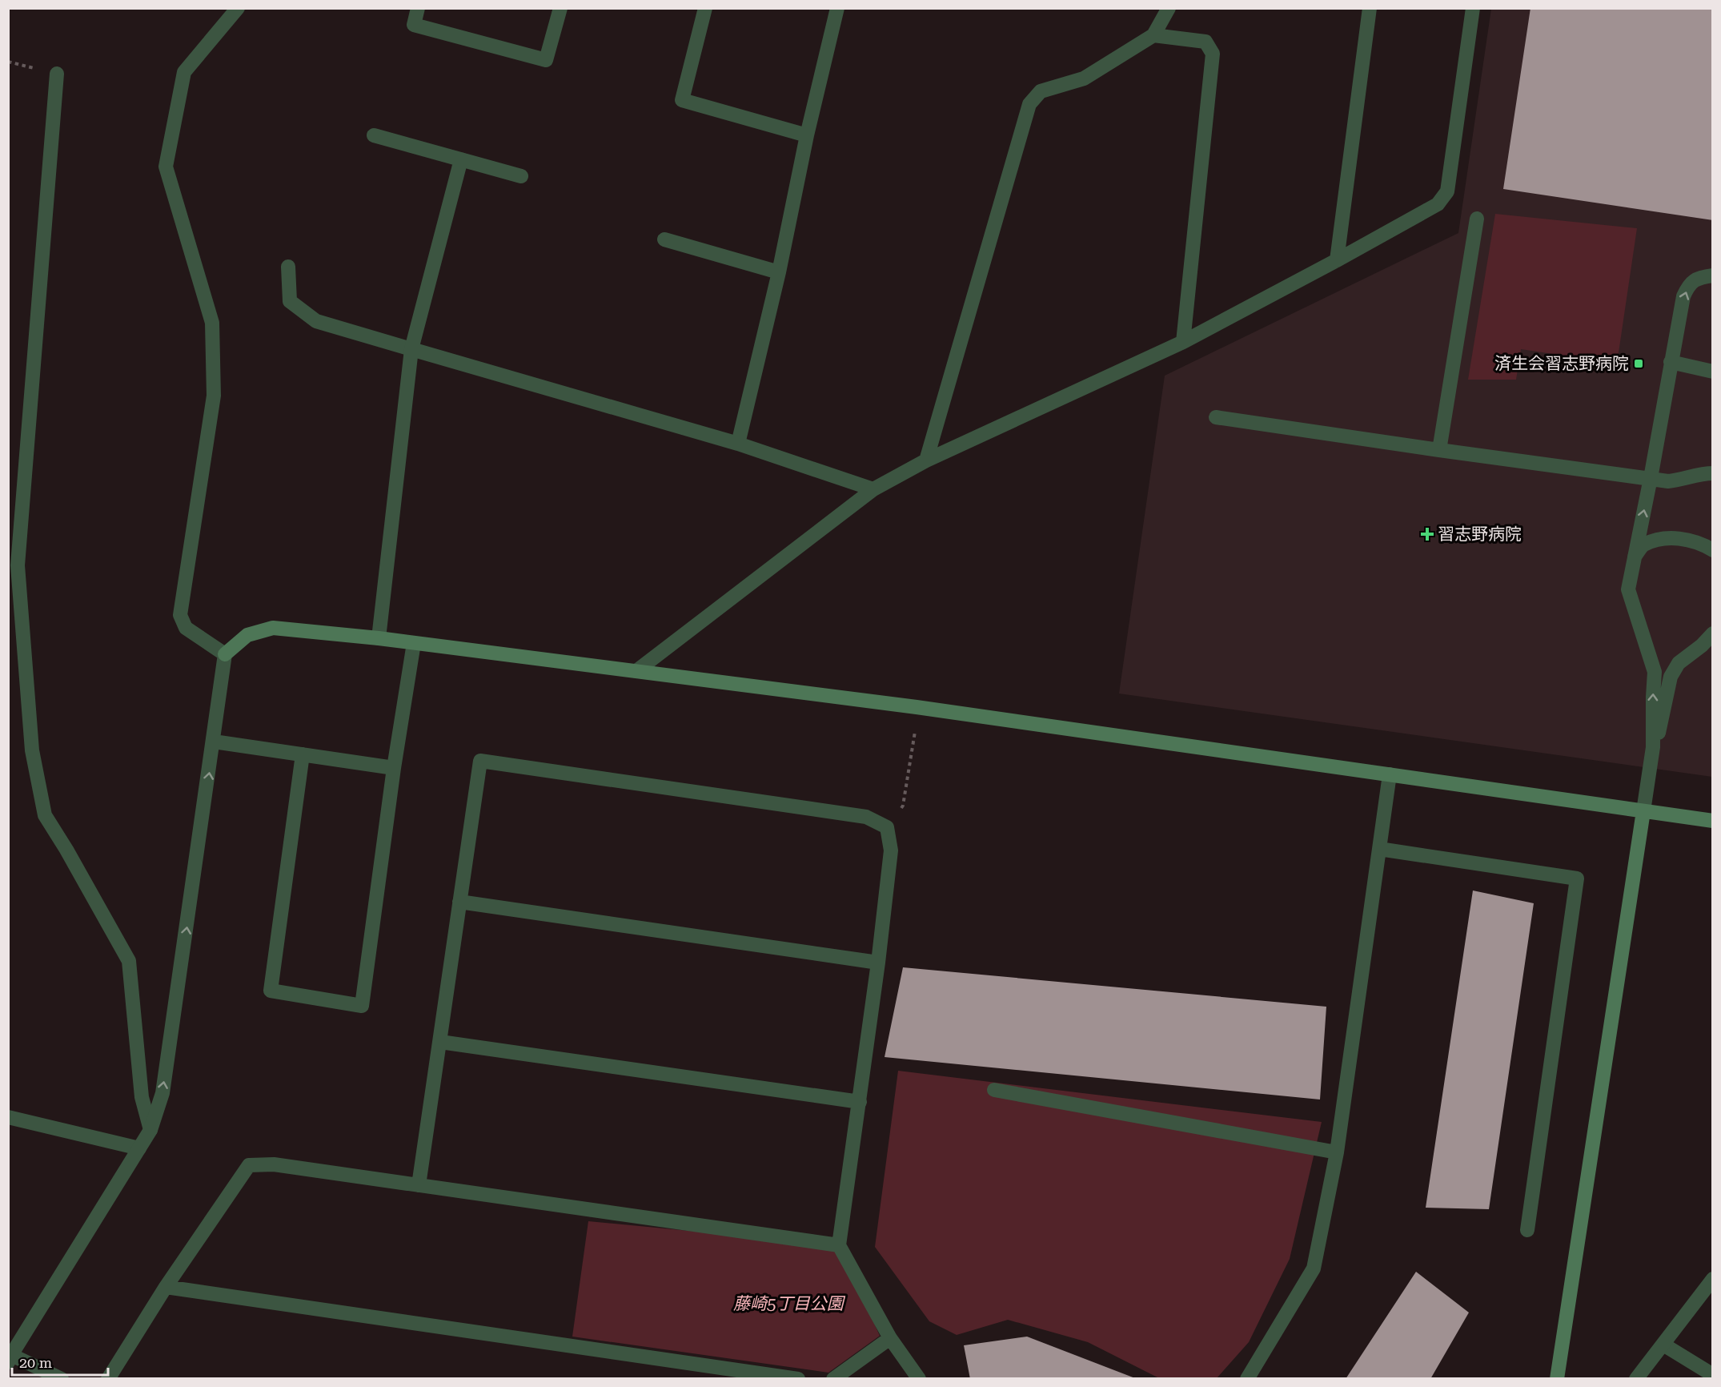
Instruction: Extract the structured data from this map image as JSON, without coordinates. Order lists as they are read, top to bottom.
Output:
{
  "parks": ["藤崎5丁目公園"],
  "places": {
    "transit": ["済生会習志野病院"],
    "health": ["習志野病院"]
  },
  "scale_bar": "20 m"
}
